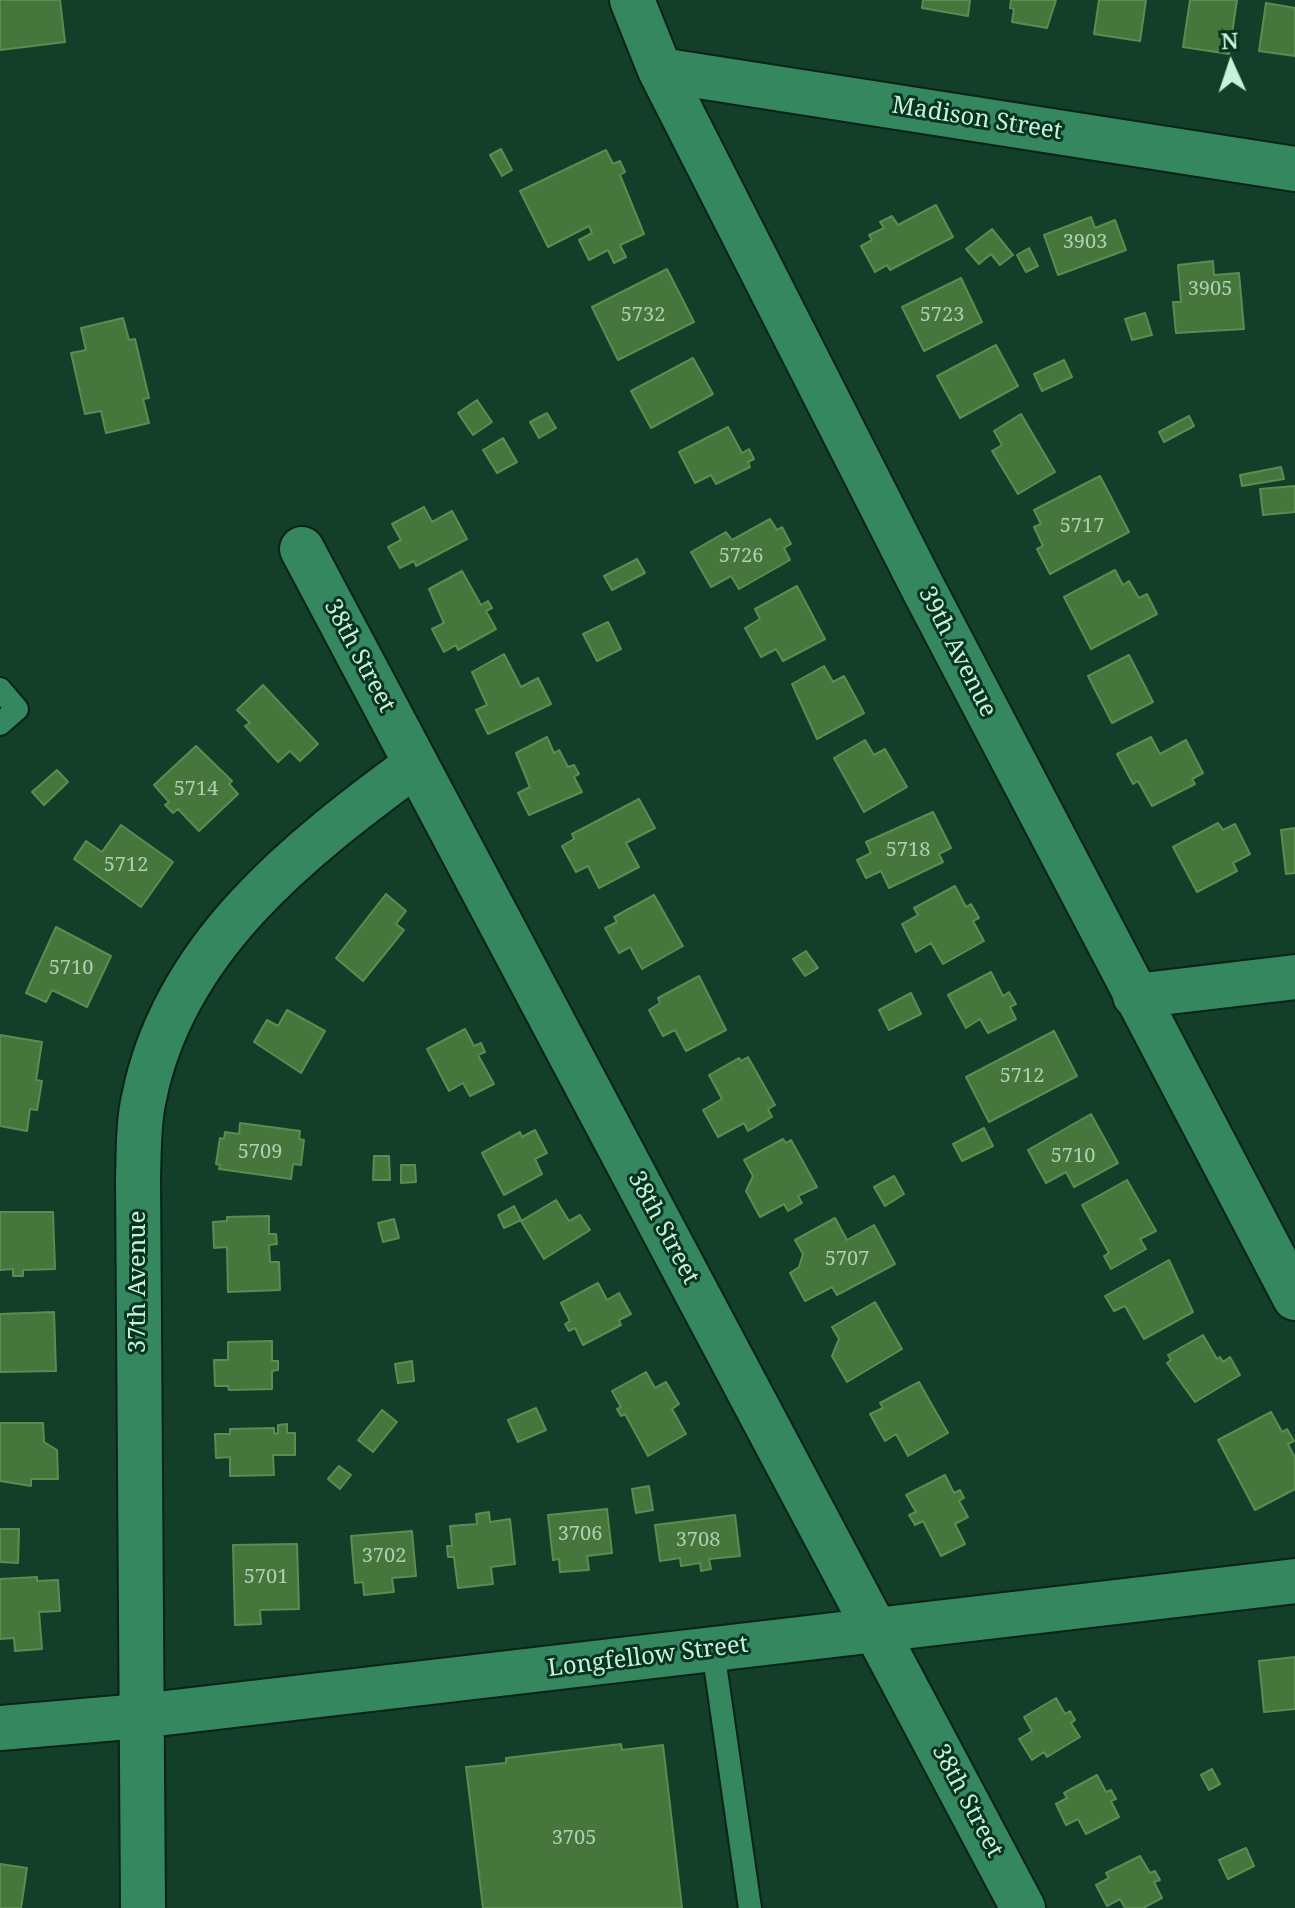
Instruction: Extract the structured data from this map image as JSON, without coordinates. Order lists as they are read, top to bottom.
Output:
{
  "streets": {
    "street": [
      "Madison Street",
      "39th Avenue",
      "38th Street",
      "37th Avenue",
      "Longfellow Street"
    ]
  },
  "crossings": [
    ["Madison Street", "39th Avenue"],
    ["38th Street", "37th Avenue"],
    ["38th Street", "Longfellow Street"],
    ["37th Avenue", "Longfellow Street"]
  ],
  "house_numbers": [
    "3903",
    "3905",
    "5732",
    "5723",
    "5717",
    "5726",
    "5714",
    "5718",
    "5712",
    "5710",
    "5712",
    "5709",
    "5710",
    "5707",
    "3706",
    "3708",
    "3702",
    "5701",
    "3705"
  ],
  "north": "top"
}
